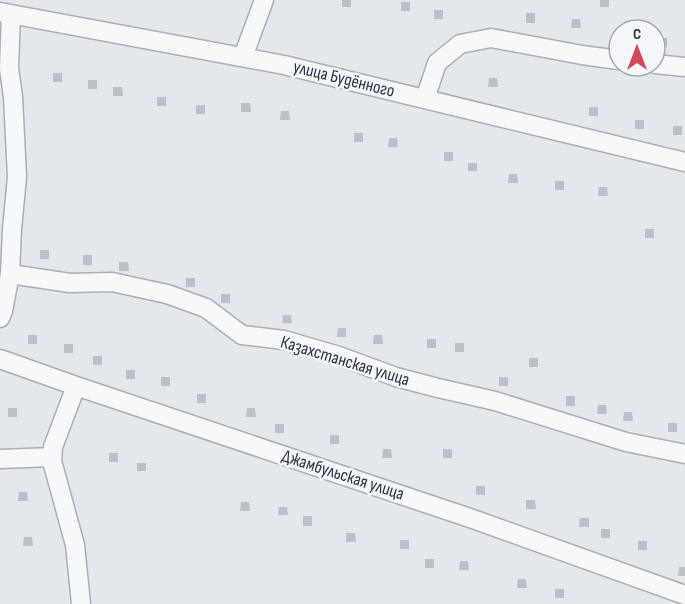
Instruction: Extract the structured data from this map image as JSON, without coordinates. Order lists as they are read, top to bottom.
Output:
{
  "streets": {
    "street": ["улица Будённого", "Казахстанская улица", "Джамбульская улица"]
  },
  "north": "top"
}
